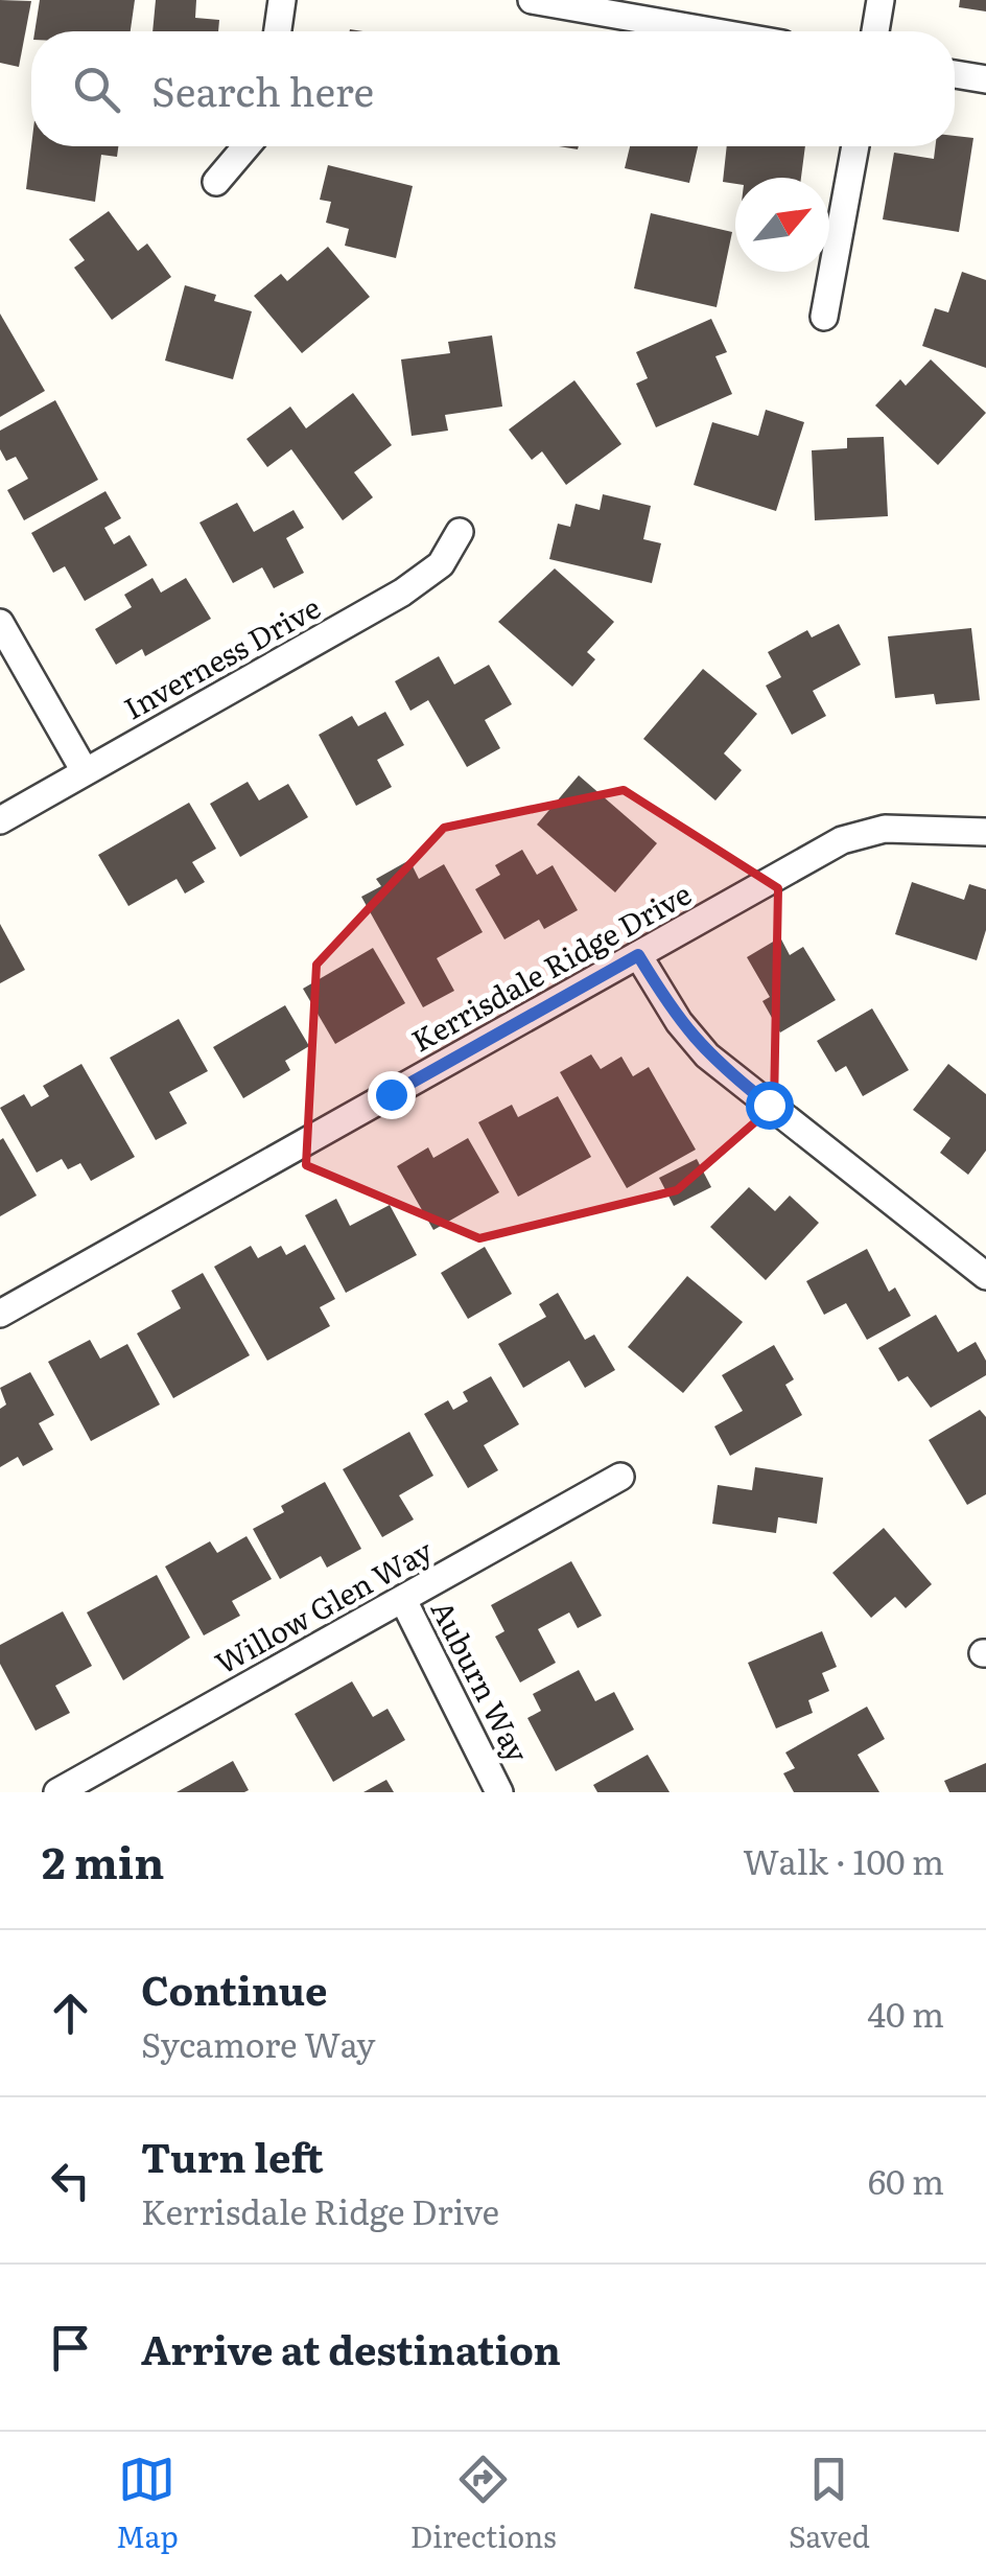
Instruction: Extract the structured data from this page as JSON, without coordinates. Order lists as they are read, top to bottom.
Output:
{
  "streets": {
    "street": [
      "Inverness Drive",
      "Kerrisdale Ridge Drive",
      "Willow Glen Way",
      "Auburn Way"
    ]
  },
  "crossings": [
    ["Willow Glen Way", "Auburn Way"]
  ],
  "north": "top right",
  "page": {
    "search": "Search here",
    "heading": ["2 min", "Walk · 100 m"],
    "list": [
      ["Continue", "Sycamore Way", "40 m"],
      ["Turn left", "Kerrisdale Ridge Drive", "60 m"],
      "Arrive at destination"
    ],
    "nav": ["Map", "Directions", "Saved"]
  }
}
